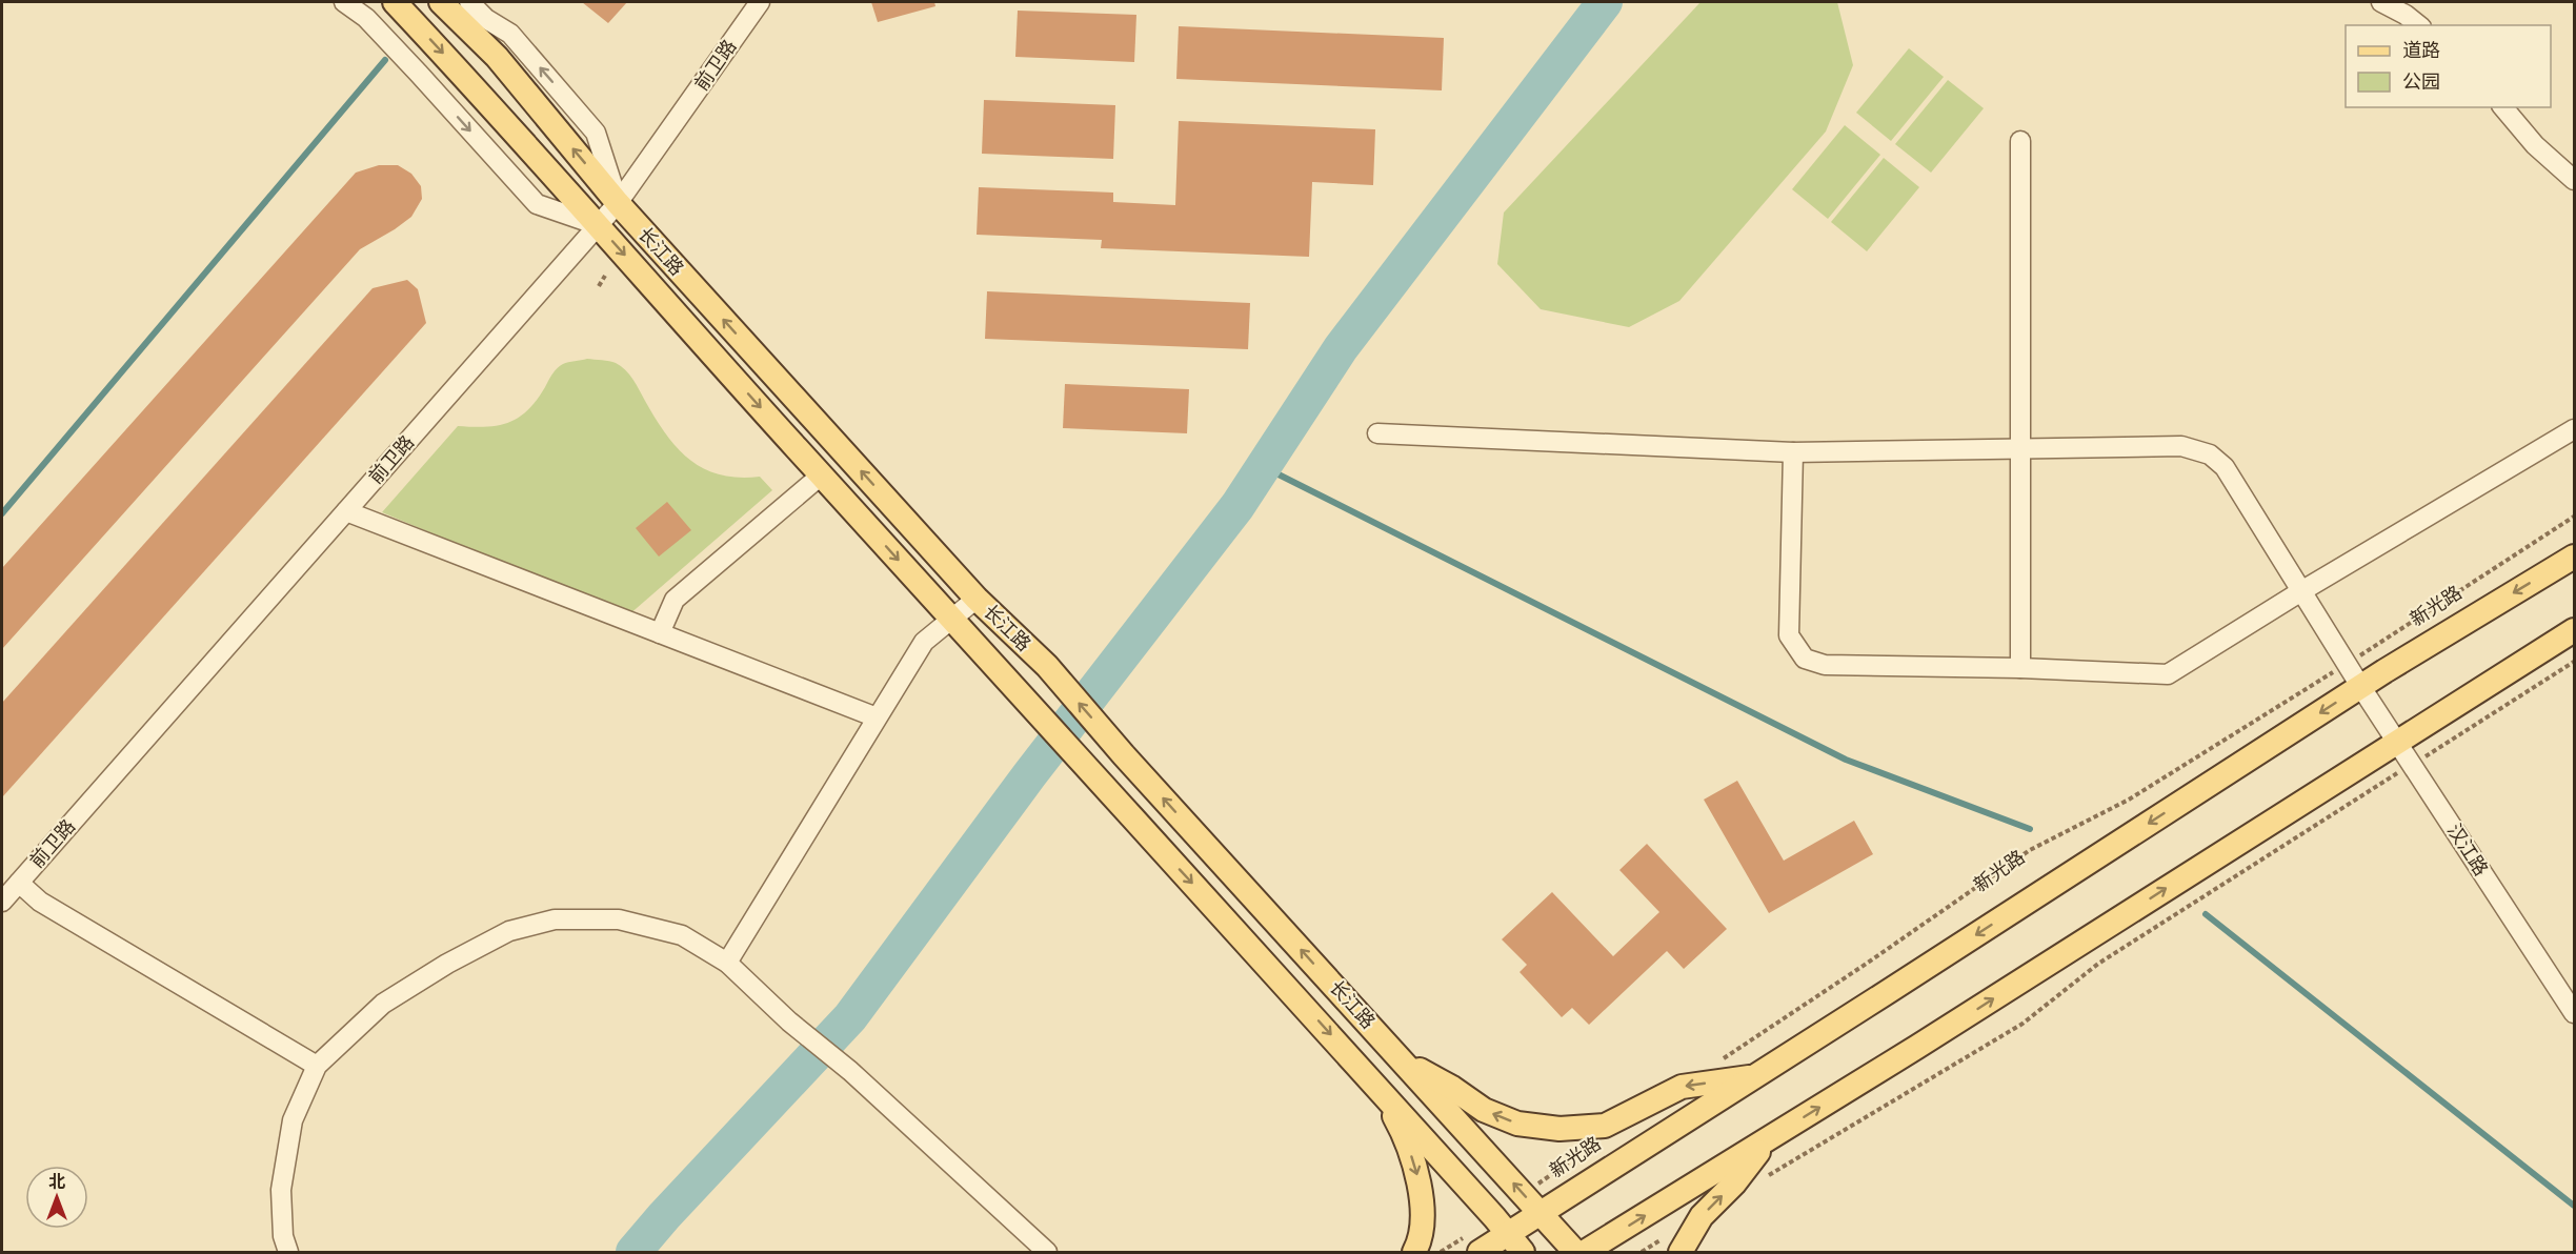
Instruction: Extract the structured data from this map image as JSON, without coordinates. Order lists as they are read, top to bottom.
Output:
{
  "streets": {
    "main road": ["长江路", "新光路"],
    "street": ["前卫路", "汉江路"]
  },
  "crossings": [
    ["前卫路", "长江路"],
    ["长江路", "新光路"],
    ["新光路", "汉江路"]
  ],
  "legend": ["道路", "公园"],
  "north": "top"
}
